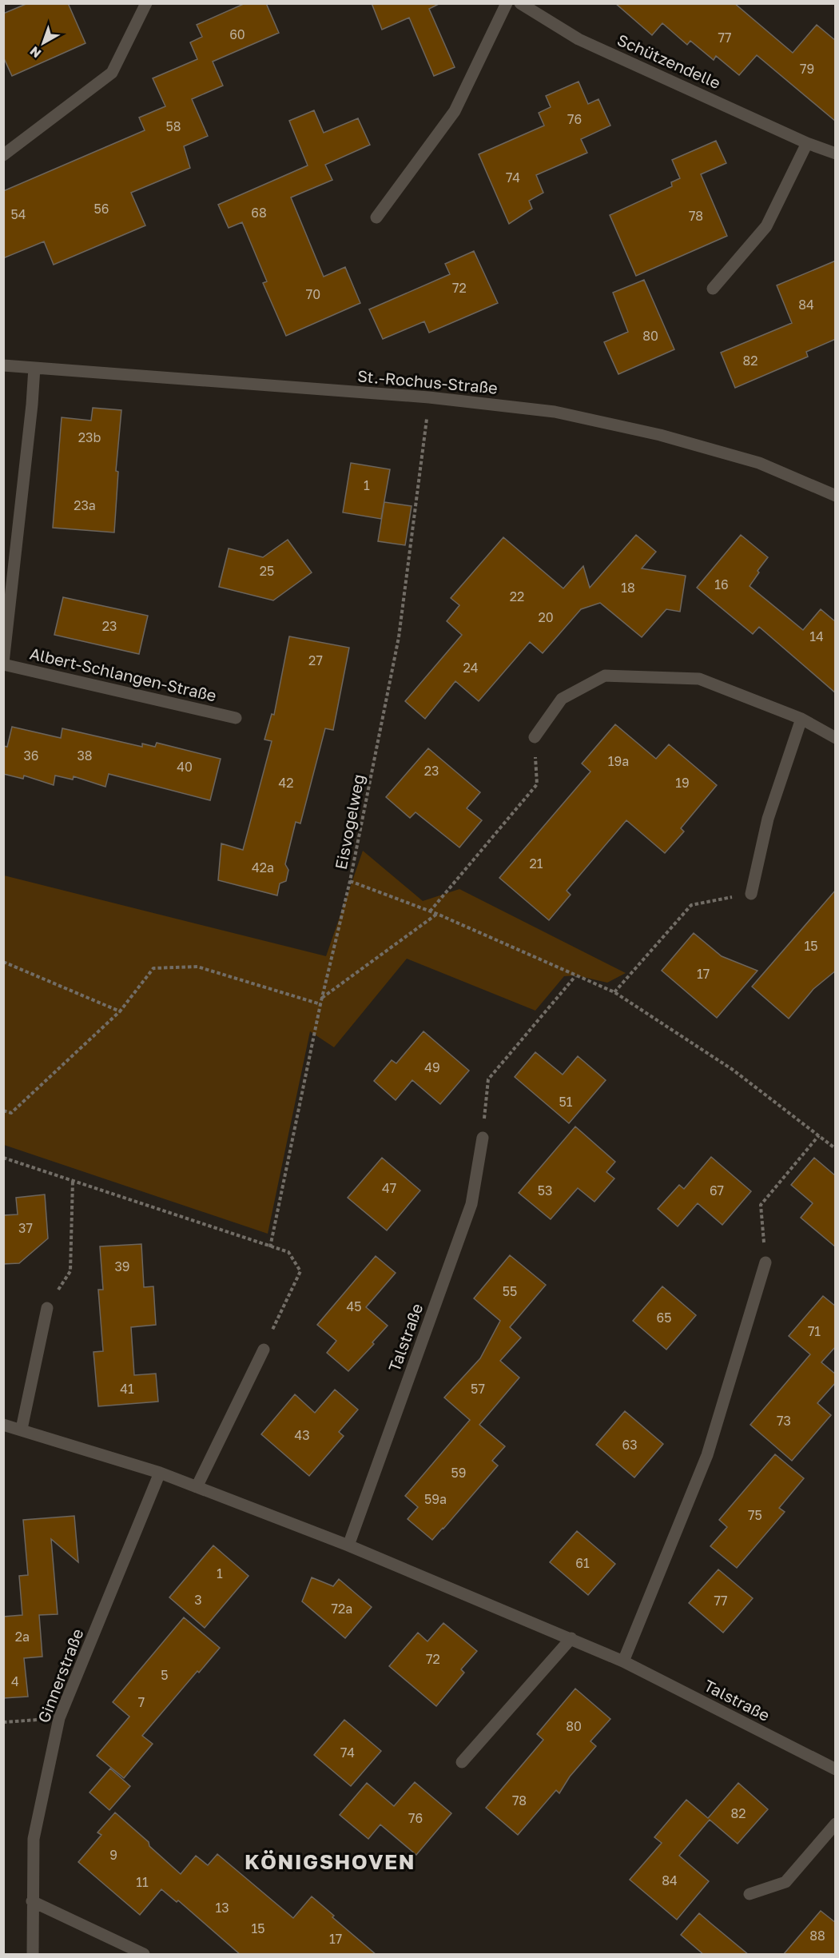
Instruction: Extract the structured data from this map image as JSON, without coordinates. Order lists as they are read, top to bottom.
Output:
{
  "streets": {
    "street": [
      "Schützendelle",
      "St.-Rochus-Straße",
      "Albert-Schlangen-Straße",
      "Talstraße",
      "Ginnerstraße"
    ],
    "path": ["Eisvogelweg"]
  },
  "crossings": [
    ["St.-Rochus-Straße", "Albert-Schlangen-Straße"],
    ["St.-Rochus-Straße", "Eisvogelweg"],
    ["Talstraße", "Ginnerstraße"]
  ],
  "districts": ["KÖNIGSHOVEN"],
  "house_numbers": [
    "60",
    "77",
    "79",
    "76",
    "58",
    "74",
    "56",
    "68",
    "54",
    "78",
    "72",
    "70",
    "84",
    "80",
    "82",
    "23b",
    "1",
    "23a",
    "25",
    "16",
    "18",
    "22",
    "20",
    "23",
    "14",
    "27",
    "24",
    "36",
    "38",
    "19a",
    "40",
    "23",
    "42",
    "19",
    "21",
    "42a",
    "15",
    "17",
    "49",
    "51",
    "47",
    "53",
    "67",
    "37",
    "39",
    "55",
    "45",
    "65",
    "71",
    "41",
    "57",
    "73",
    "43",
    "63",
    "59",
    "59a",
    "75",
    "61",
    "1",
    "3",
    "77",
    "72a",
    "2a",
    "72",
    "5",
    "4",
    "7",
    "80",
    "74",
    "78",
    "82",
    "76",
    "9",
    "84",
    "11",
    "13",
    "15",
    "88",
    "17"
  ],
  "north": "bottom left"
}
